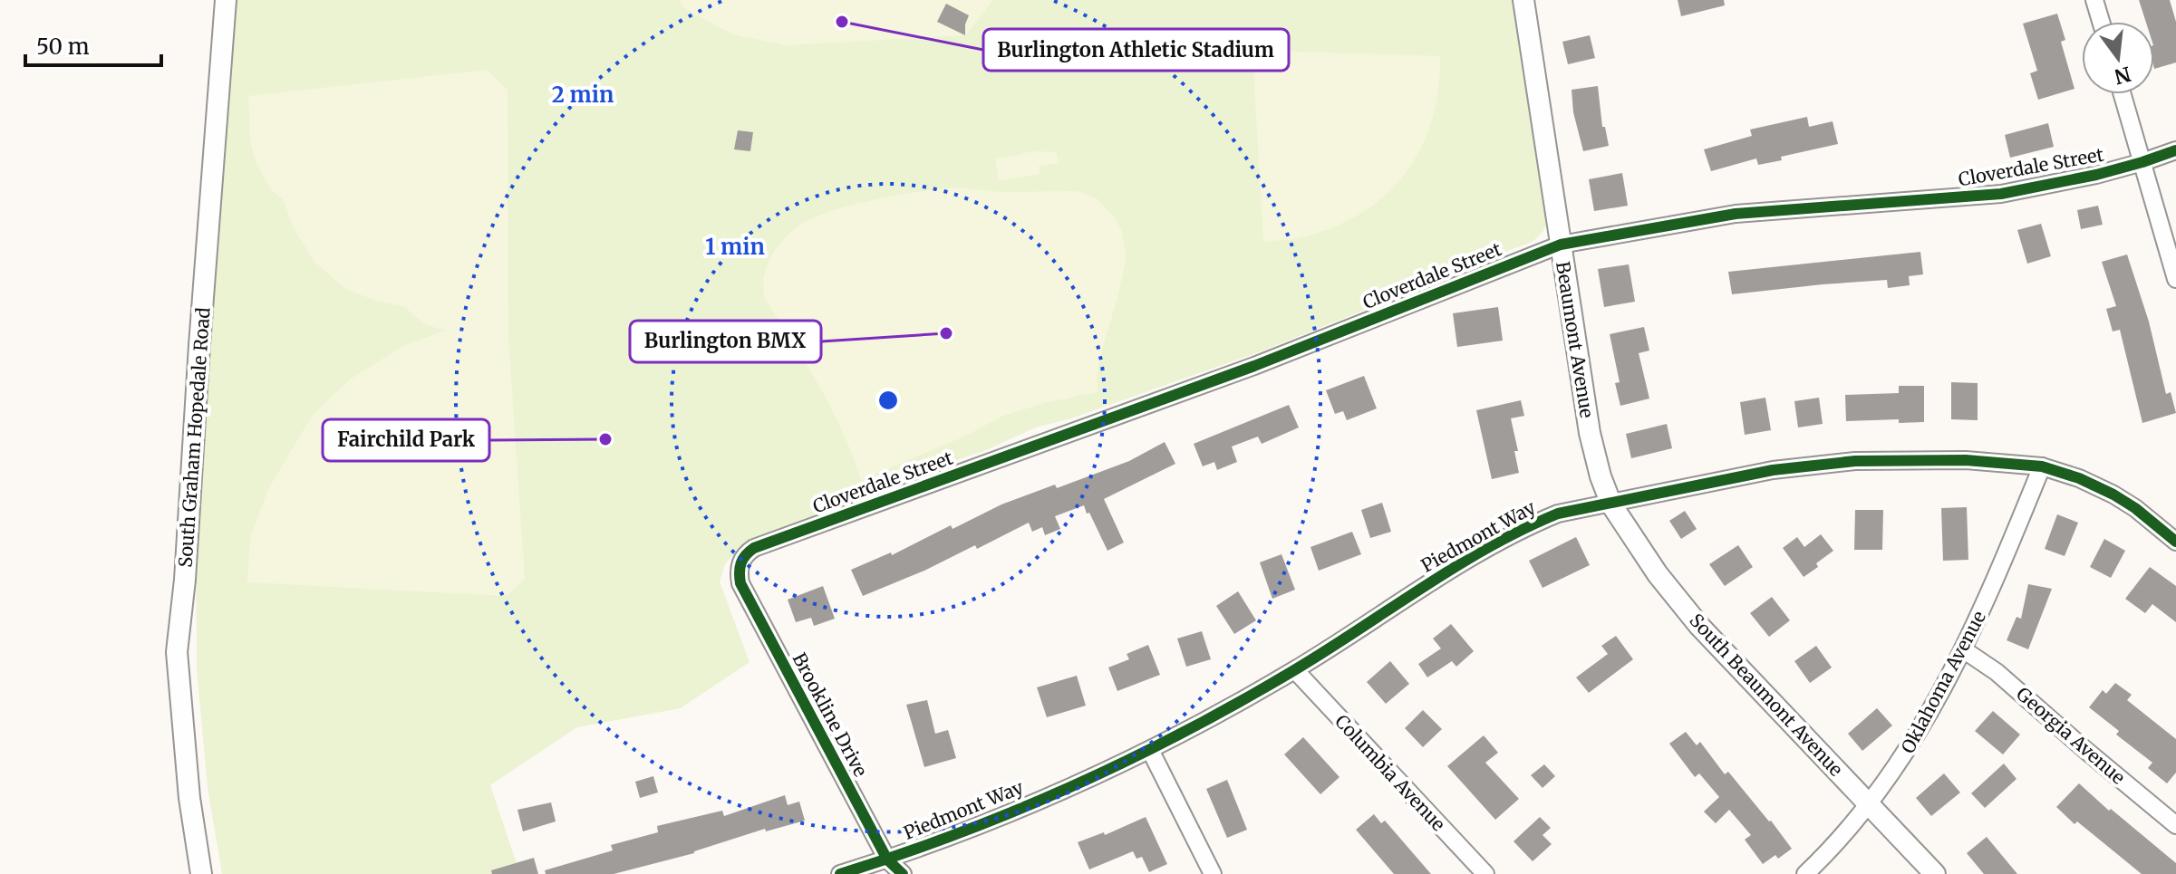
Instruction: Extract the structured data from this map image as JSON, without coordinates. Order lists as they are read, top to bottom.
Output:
{
  "streets": {
    "street": [
      "Cloverdale Street",
      "Beaumont Avenue",
      "South Graham Hopedale Road",
      "Piedmont Way",
      "Oklahoma Avenue",
      "South Beaumont Avenue",
      "Brookline Drive",
      "Georgia Avenue",
      "Columbia Avenue"
    ]
  },
  "crossings": [
    ["Cloverdale Street", "Beaumont Avenue"],
    ["Cloverdale Street", "Brookline Drive"],
    ["Beaumont Avenue", "Piedmont Way"],
    ["Beaumont Avenue", "South Beaumont Avenue"],
    ["Piedmont Way", "Oklahoma Avenue"],
    ["Piedmont Way", "South Beaumont Avenue"],
    ["Piedmont Way", "Brookline Drive"],
    ["Piedmont Way", "Columbia Avenue"],
    ["Oklahoma Avenue", "South Beaumont Avenue"],
    ["Oklahoma Avenue", "Georgia Avenue"]
  ],
  "places": ["Burlington Athletic Stadium", "Burlington BMX", "Fairchild Park"],
  "scale_bar": "50 m",
  "north": "bottom",
  "rings": ["2 min", "1 min"]
}
